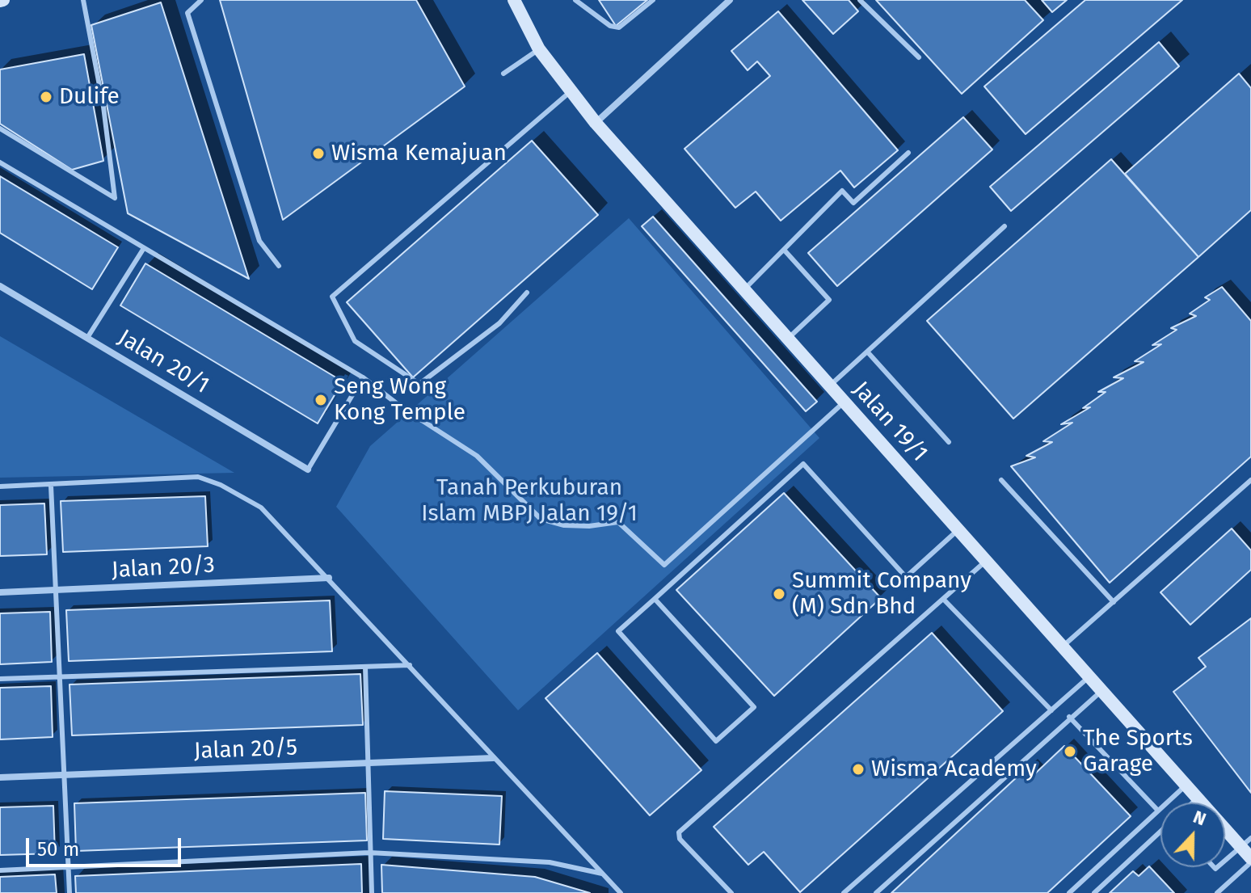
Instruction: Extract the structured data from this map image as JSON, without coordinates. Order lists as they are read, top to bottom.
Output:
{
  "streets": {
    "main road": ["Jalan 19/1"],
    "street": ["Jalan 20/1", "Jalan 20/3", "Jalan 20/5"]
  },
  "parks": ["Tanah Perkuburan Islam MBPJ Jalan 19/1"],
  "places": [
    "Dulife",
    "Wisma Kemajuan",
    "Seng Wong Kong Temple",
    "Summit Company (M) Sdn Bhd",
    "The Sports Garage",
    "Wisma Academy"
  ],
  "scale_bar": "50 m",
  "north": "top"
}
